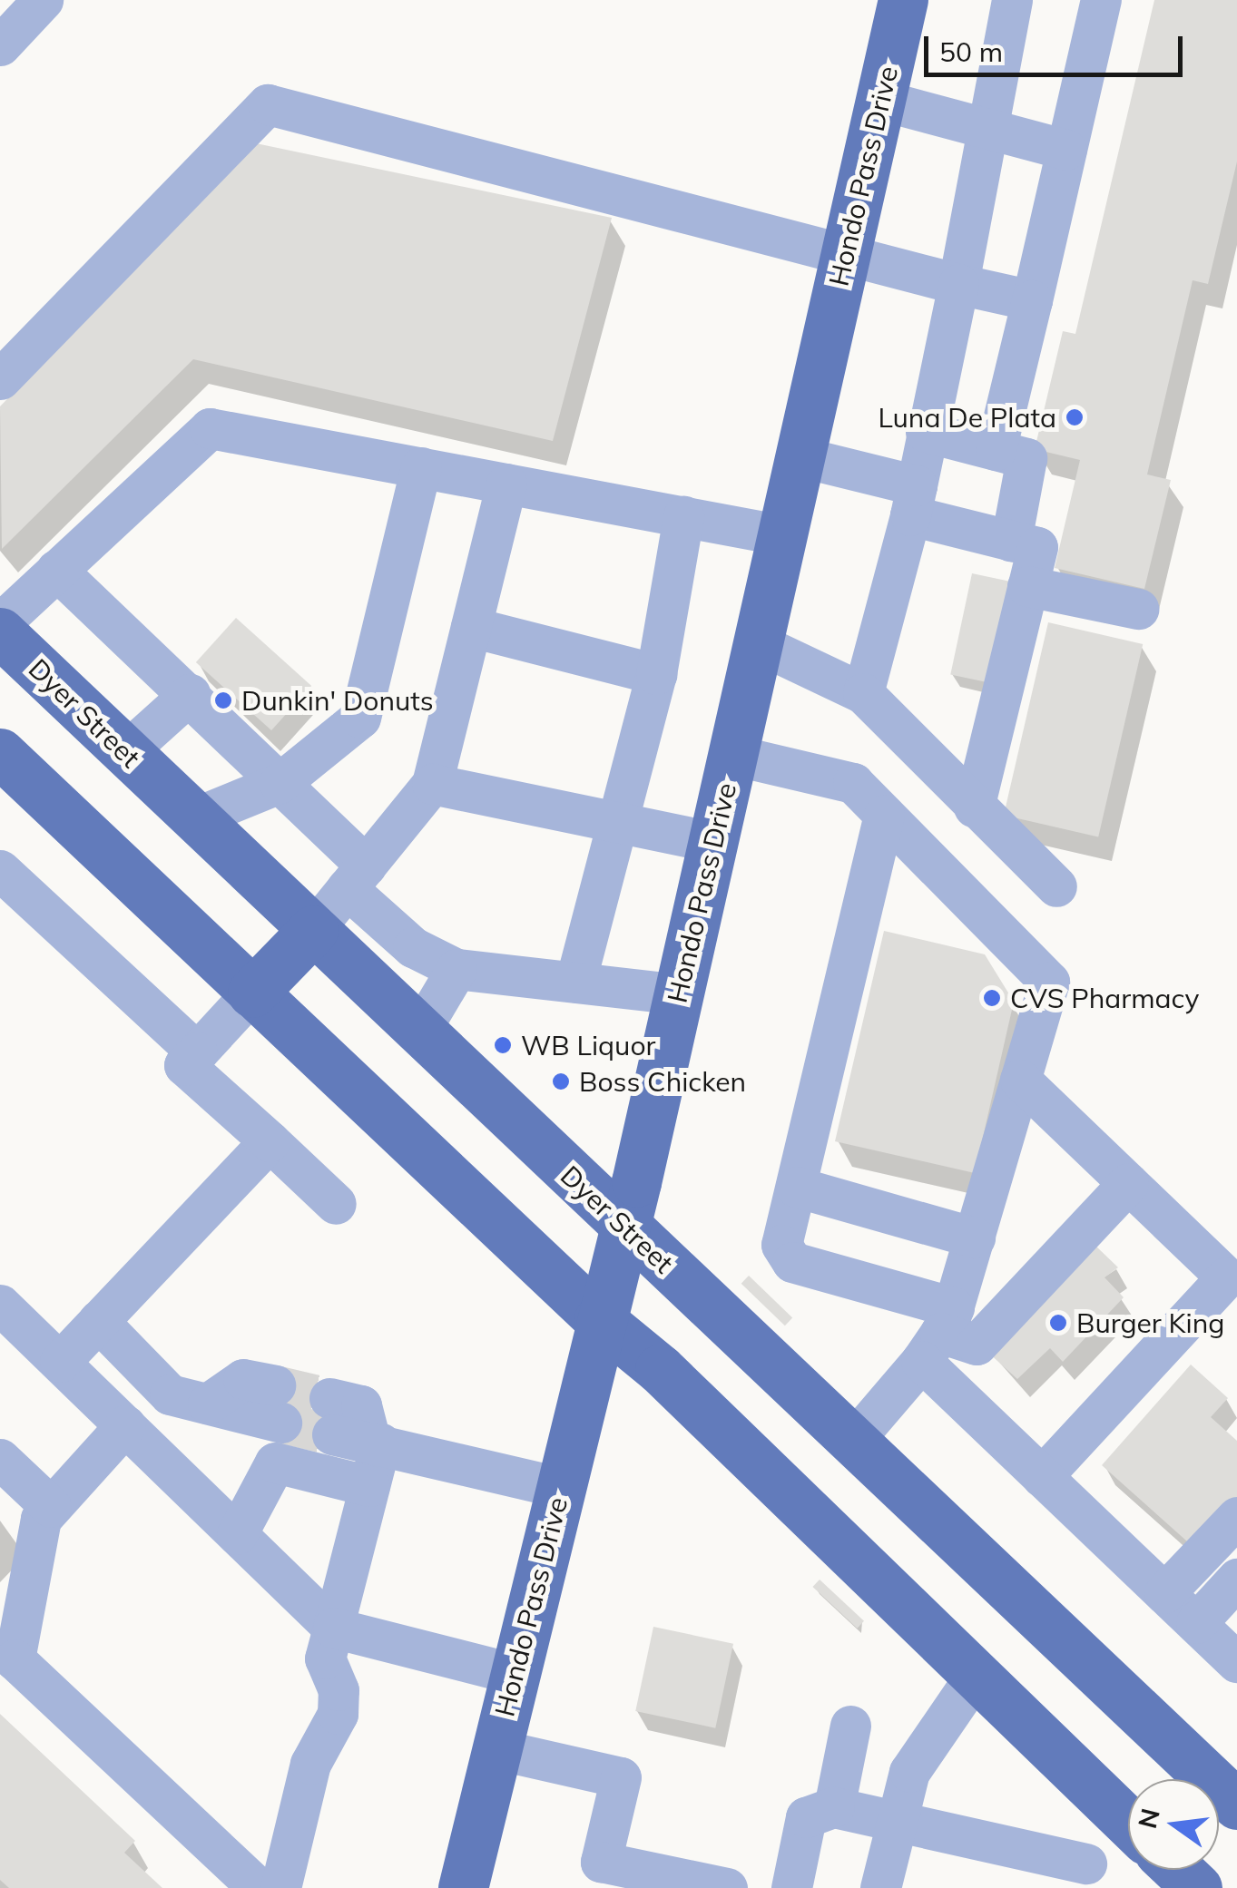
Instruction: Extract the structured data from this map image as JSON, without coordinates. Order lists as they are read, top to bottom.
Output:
{
  "streets": {
    "main road": ["Hondo Pass Drive", "Dyer Street"]
  },
  "crossings": [
    ["Hondo Pass Drive", "Dyer Street"]
  ],
  "places": [
    "Luna De Plata",
    "Dunkin' Donuts",
    "CVS Pharmacy",
    "WB Liquor",
    "Boss Chicken",
    "Burger King"
  ],
  "scale_bar": "50 m",
  "north": "left"
}
